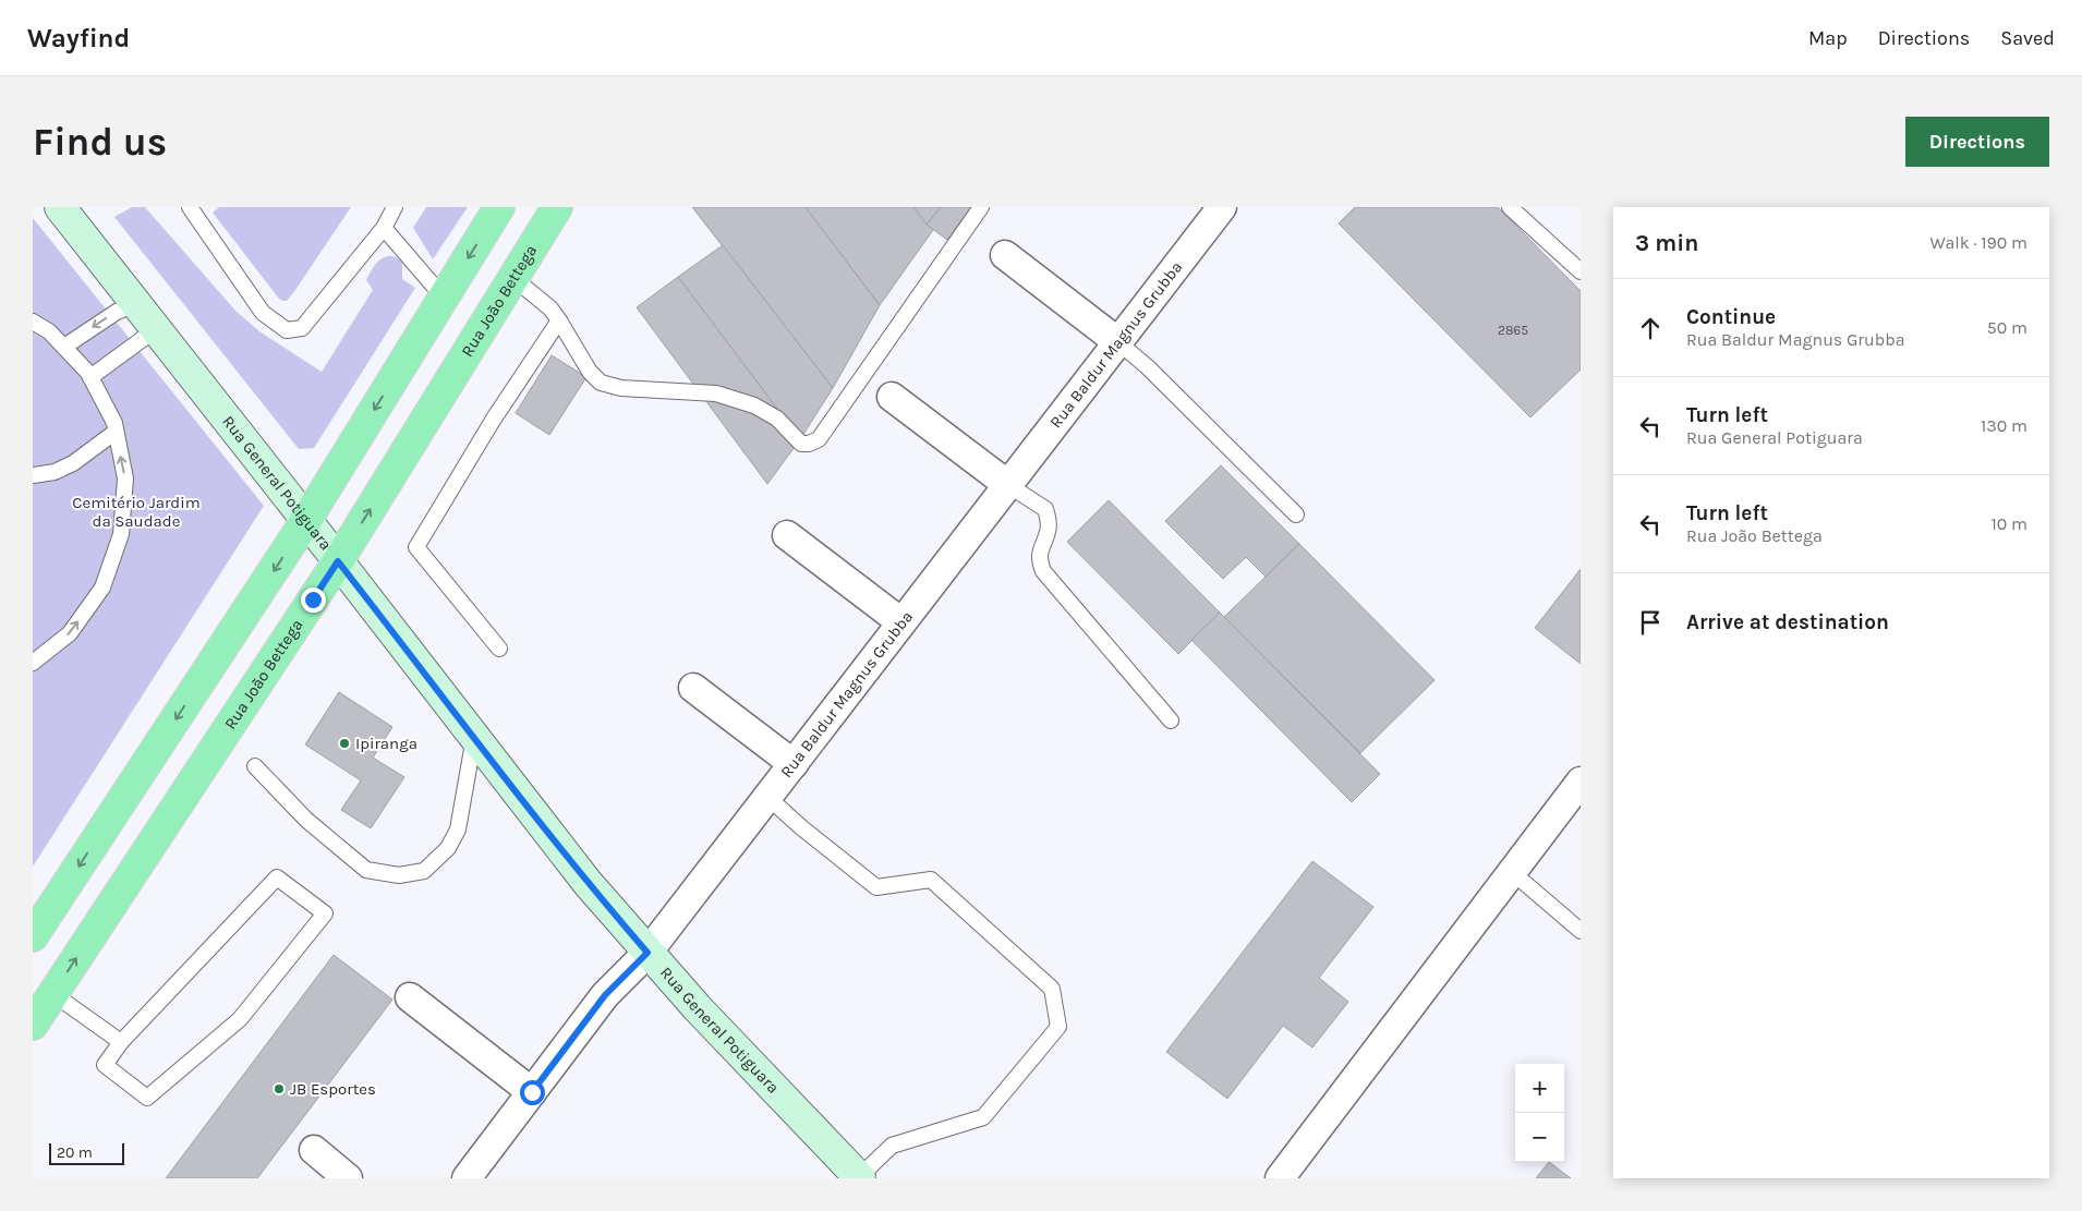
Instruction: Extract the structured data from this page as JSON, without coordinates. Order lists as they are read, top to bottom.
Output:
{
  "streets": {
    "main road": ["Rua João Bettega", "Rua General Potiguara"],
    "street": ["Rua Baldur Magnus Grubba"]
  },
  "crossings": [
    ["Rua João Bettega", "Rua General Potiguara"],
    ["Rua Baldur Magnus Grubba", "Rua General Potiguara"]
  ],
  "parks": ["Cemitério Jardim da Saudade"],
  "places": ["Ipiranga", "JB Esportes"],
  "house_numbers": ["2865"],
  "scale_bar": "20 m",
  "page": {
    "header": "Wayfind",
    "nav": ["Map", "Directions", "Saved"],
    "buttons": "Directions",
    "title": "Find us",
    "heading": ["3 min", "Walk · 190 m"],
    "list": [
      ["Continue", "Rua Baldur Magnus Grubba", "50 m"],
      ["Turn left", "Rua General Potiguara", "130 m"],
      ["Turn left", "Rua João Bettega", "10 m"],
      "Arrive at destination"
    ],
    "map_buttons": ["+", "−"],
    "scale": "20 m"
  }
}
